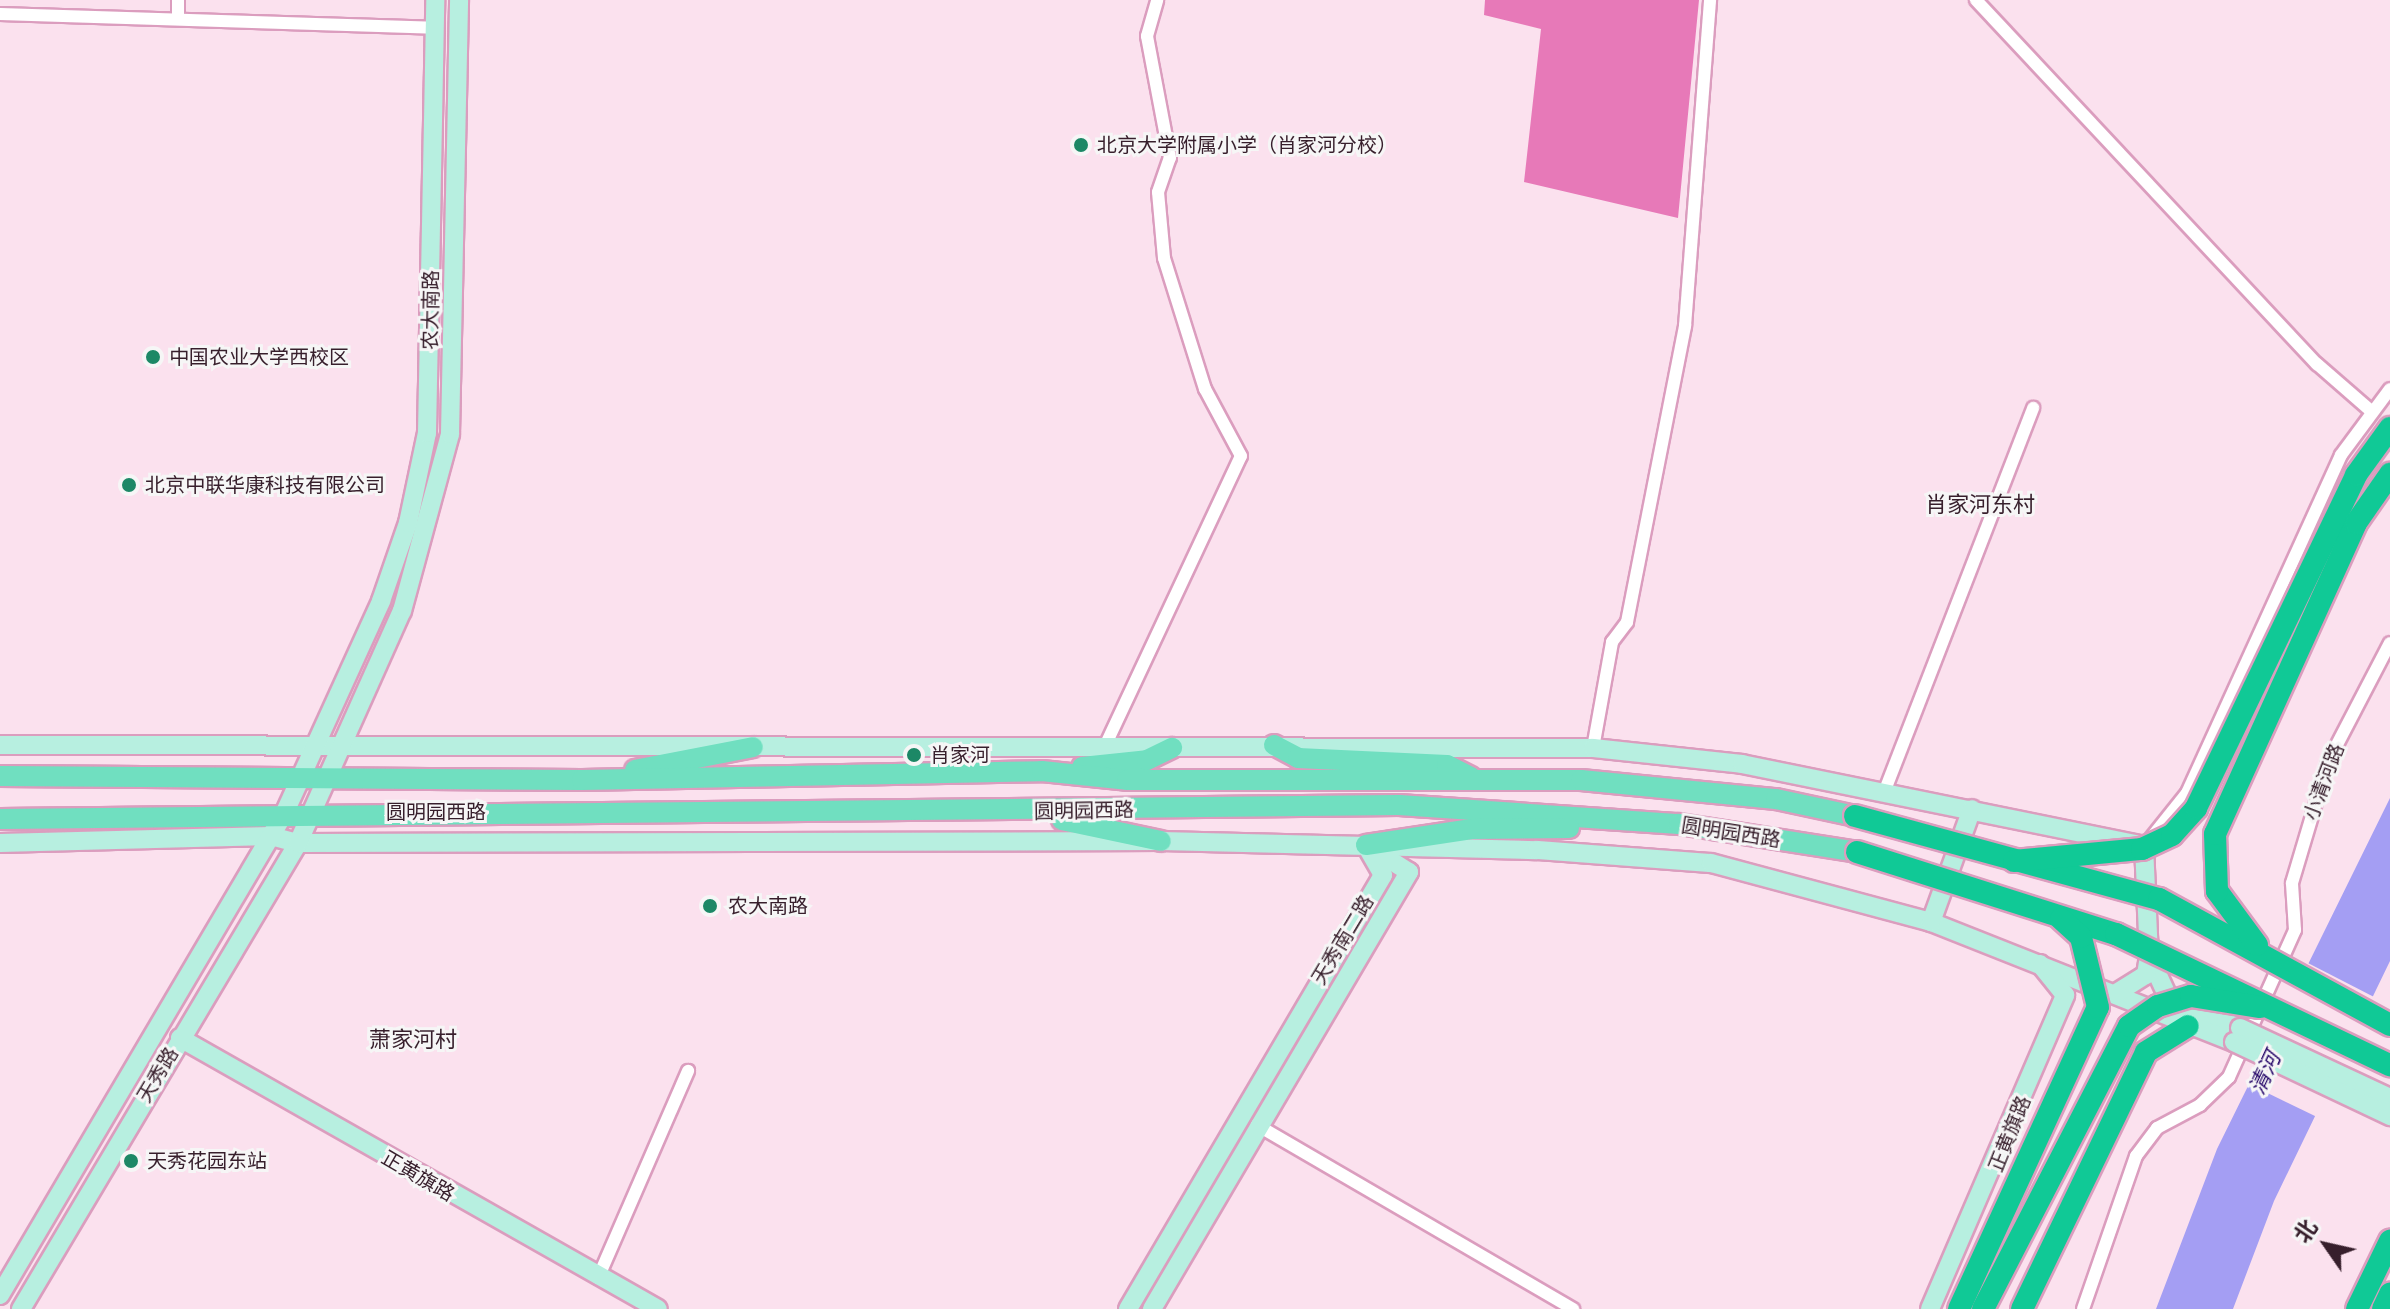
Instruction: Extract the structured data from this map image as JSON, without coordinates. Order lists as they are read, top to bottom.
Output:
{
  "streets": {
    "highway": ["圆明园西路"],
    "street": [
      "农大南路",
      "小清河路",
      "天秀南二路",
      "天秀路",
      "正黄旗路"
    ]
  },
  "crossings": [
    ["农大南路", "圆明园西路"],
    ["农大南路", "天秀路"],
    ["圆明园西路", "天秀南二路"],
    ["圆明园西路", "天秀路"],
    ["圆明园西路", "正黄旗路"],
    ["天秀路", "正黄旗路"]
  ],
  "districts": ["肖家河东村", "萧家河村"],
  "water": ["清河"],
  "places": [
    "北京大学附属小学（肖家河分校）",
    "中国农业大学西校区",
    "北京中联华康科技有限公司",
    "肖家河",
    "农大南路",
    "天秀花园东站"
  ],
  "north": "top left"
}
